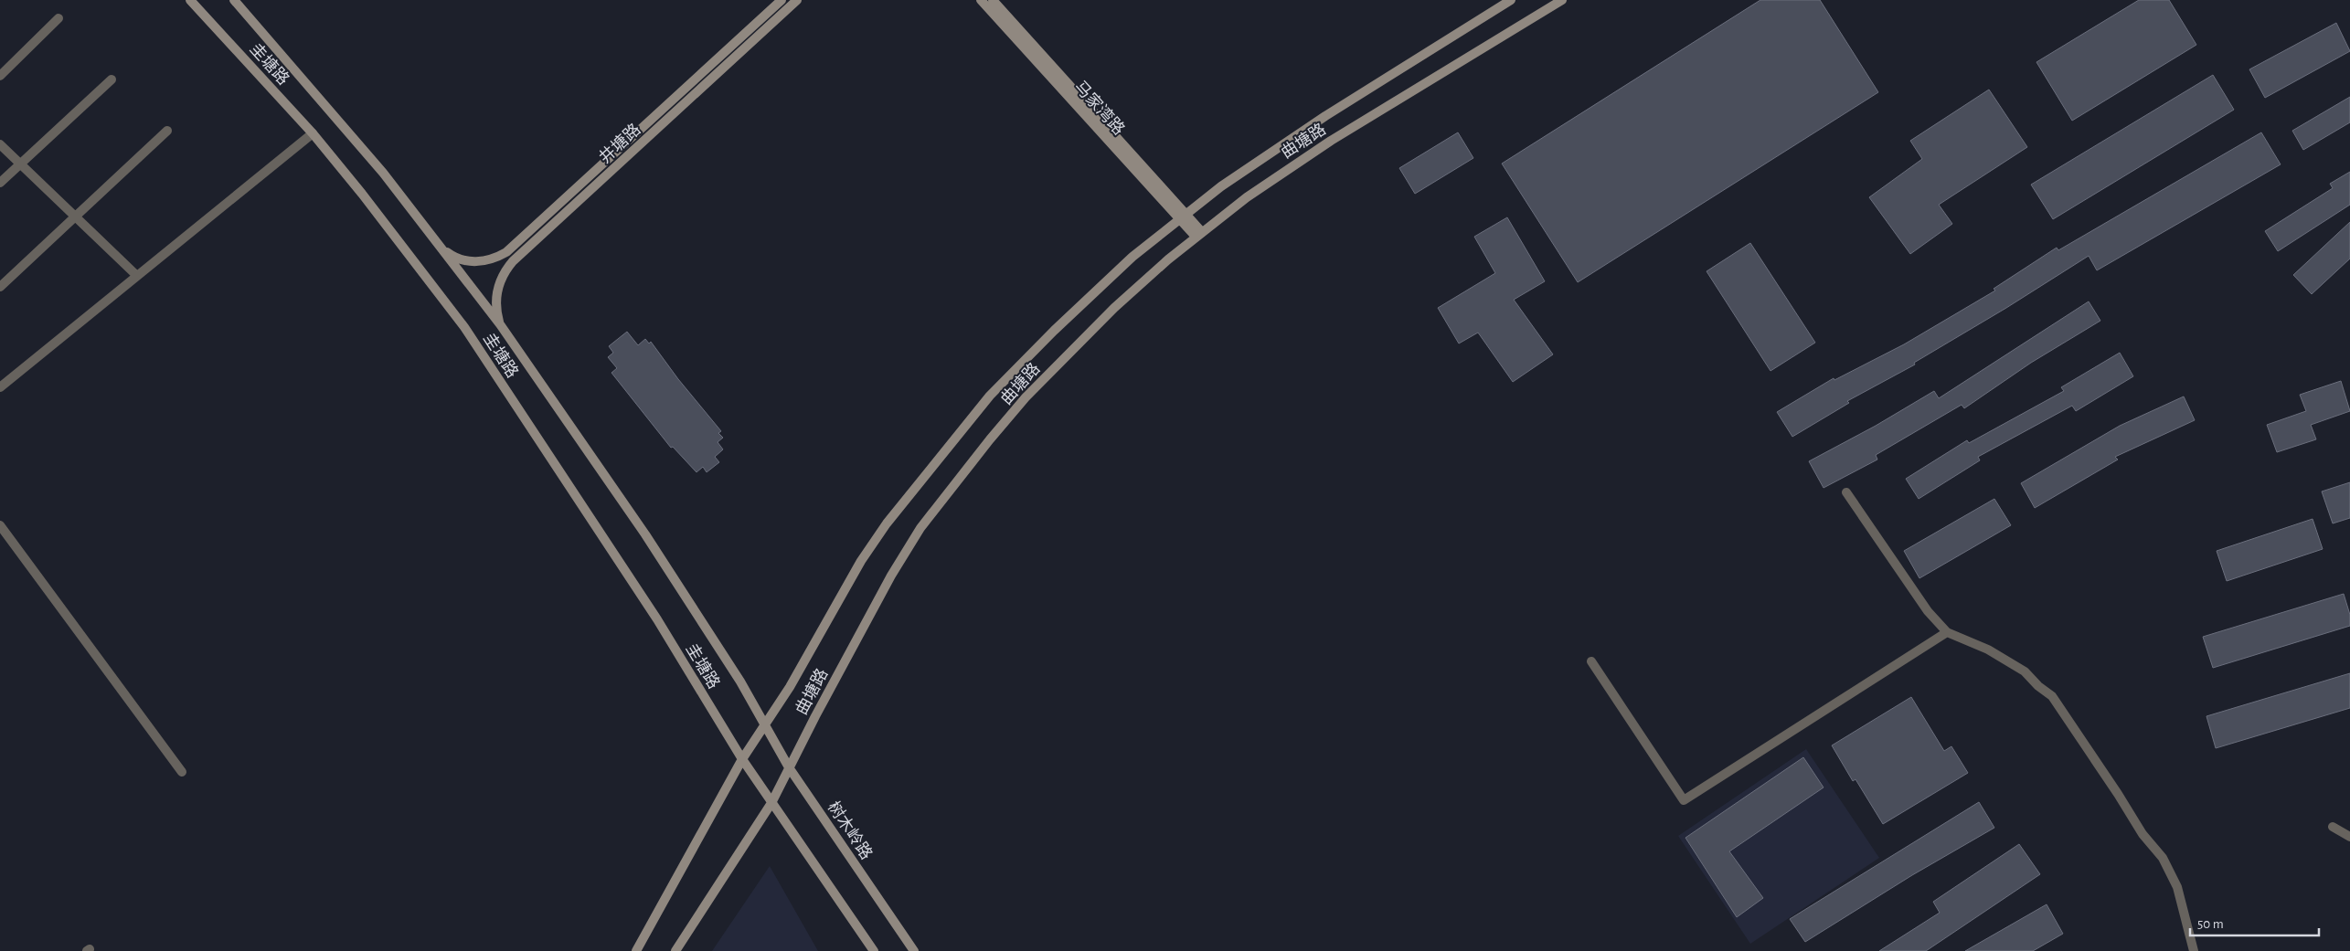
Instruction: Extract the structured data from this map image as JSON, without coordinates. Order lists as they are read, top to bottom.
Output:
{
  "streets": {
    "main road": [
      "圭塘路",
      "马家湾路",
      "曲塘路",
      "井塘路",
      "树木岭路"
    ]
  },
  "crossings": [
    ["圭塘路", "曲塘路"],
    ["圭塘路", "井塘路"],
    ["圭塘路", "树木岭路"],
    ["马家湾路", "曲塘路"],
    ["曲塘路", "树木岭路"]
  ],
  "scale_bar": "50 m"
}
